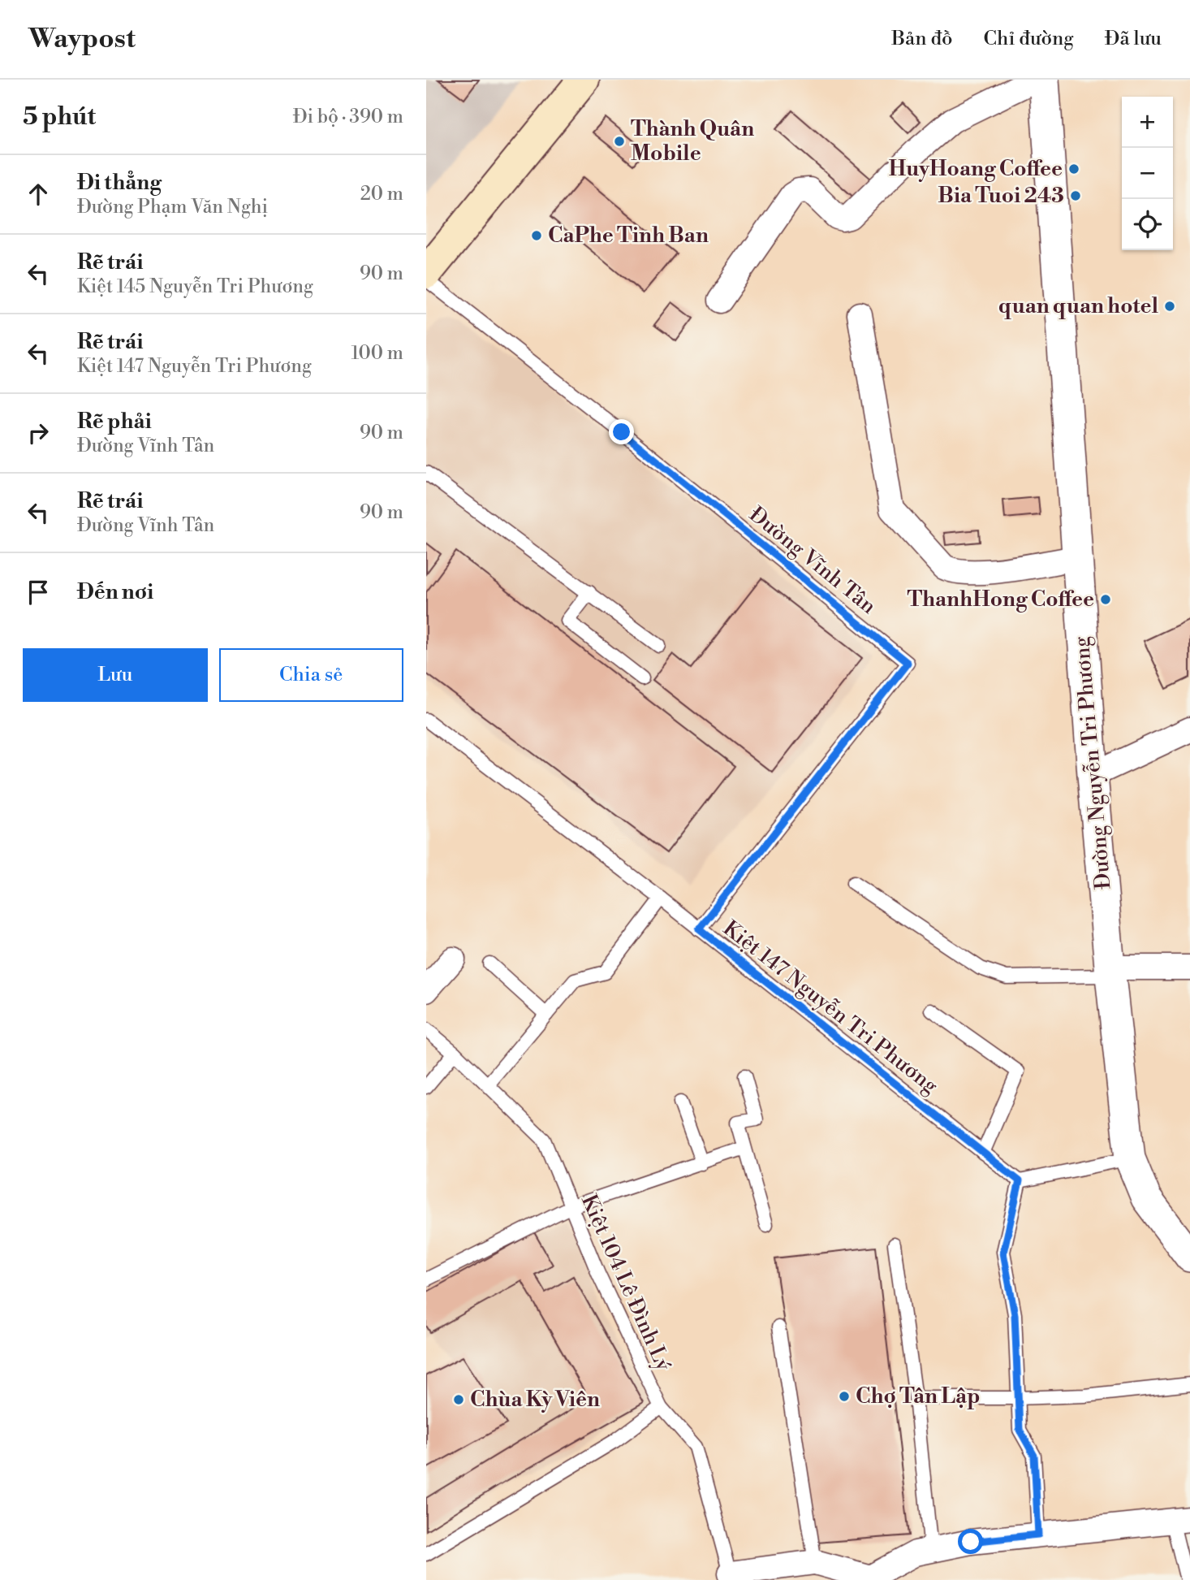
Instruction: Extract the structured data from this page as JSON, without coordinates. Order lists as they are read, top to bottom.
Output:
{
  "streets": {
    "street": ["Đường Nguyễn Tri Phương"],
    "lane": ["Đường Vĩnh Tân", "Kiệt 147 Nguyễn Tri Phương", "Kiệt 104 Lê Đình Lý"]
  },
  "crossings": [
    ["Đường Vĩnh Tân", "Kiệt 147 Nguyễn Tri Phương"]
  ],
  "places": [
    "Thành Quân Mobile",
    "HuyHoang Coffee",
    "Bia Tuoi 243",
    "CaPhe Tinh Ban",
    "quan quan hotel",
    "ThanhHong Coffee",
    "Chợ Tân Lập",
    "Chùa Kỳ Viên"
  ],
  "page": {
    "header": "Waypost",
    "nav": ["Bản đồ", "Chỉ đường", "Đã lưu"],
    "heading": ["5 phút", "Đi bộ · 390 m"],
    "map_buttons": ["+", "−"],
    "list": [
      ["Đi thẳng", "Đường Phạm Văn Nghị", "20 m"],
      ["Rẽ trái", "Kiệt 145 Nguyễn Tri Phương", "90 m"],
      ["Rẽ trái", "Kiệt 147 Nguyễn Tri Phương", "100 m"],
      ["Rẽ phải", "Đường Vĩnh Tân", "90 m"],
      ["Rẽ trái", "Đường Vĩnh Tân", "90 m"],
      "Đến nơi"
    ],
    "buttons": ["Lưu", "Chia sẻ"]
  }
}
